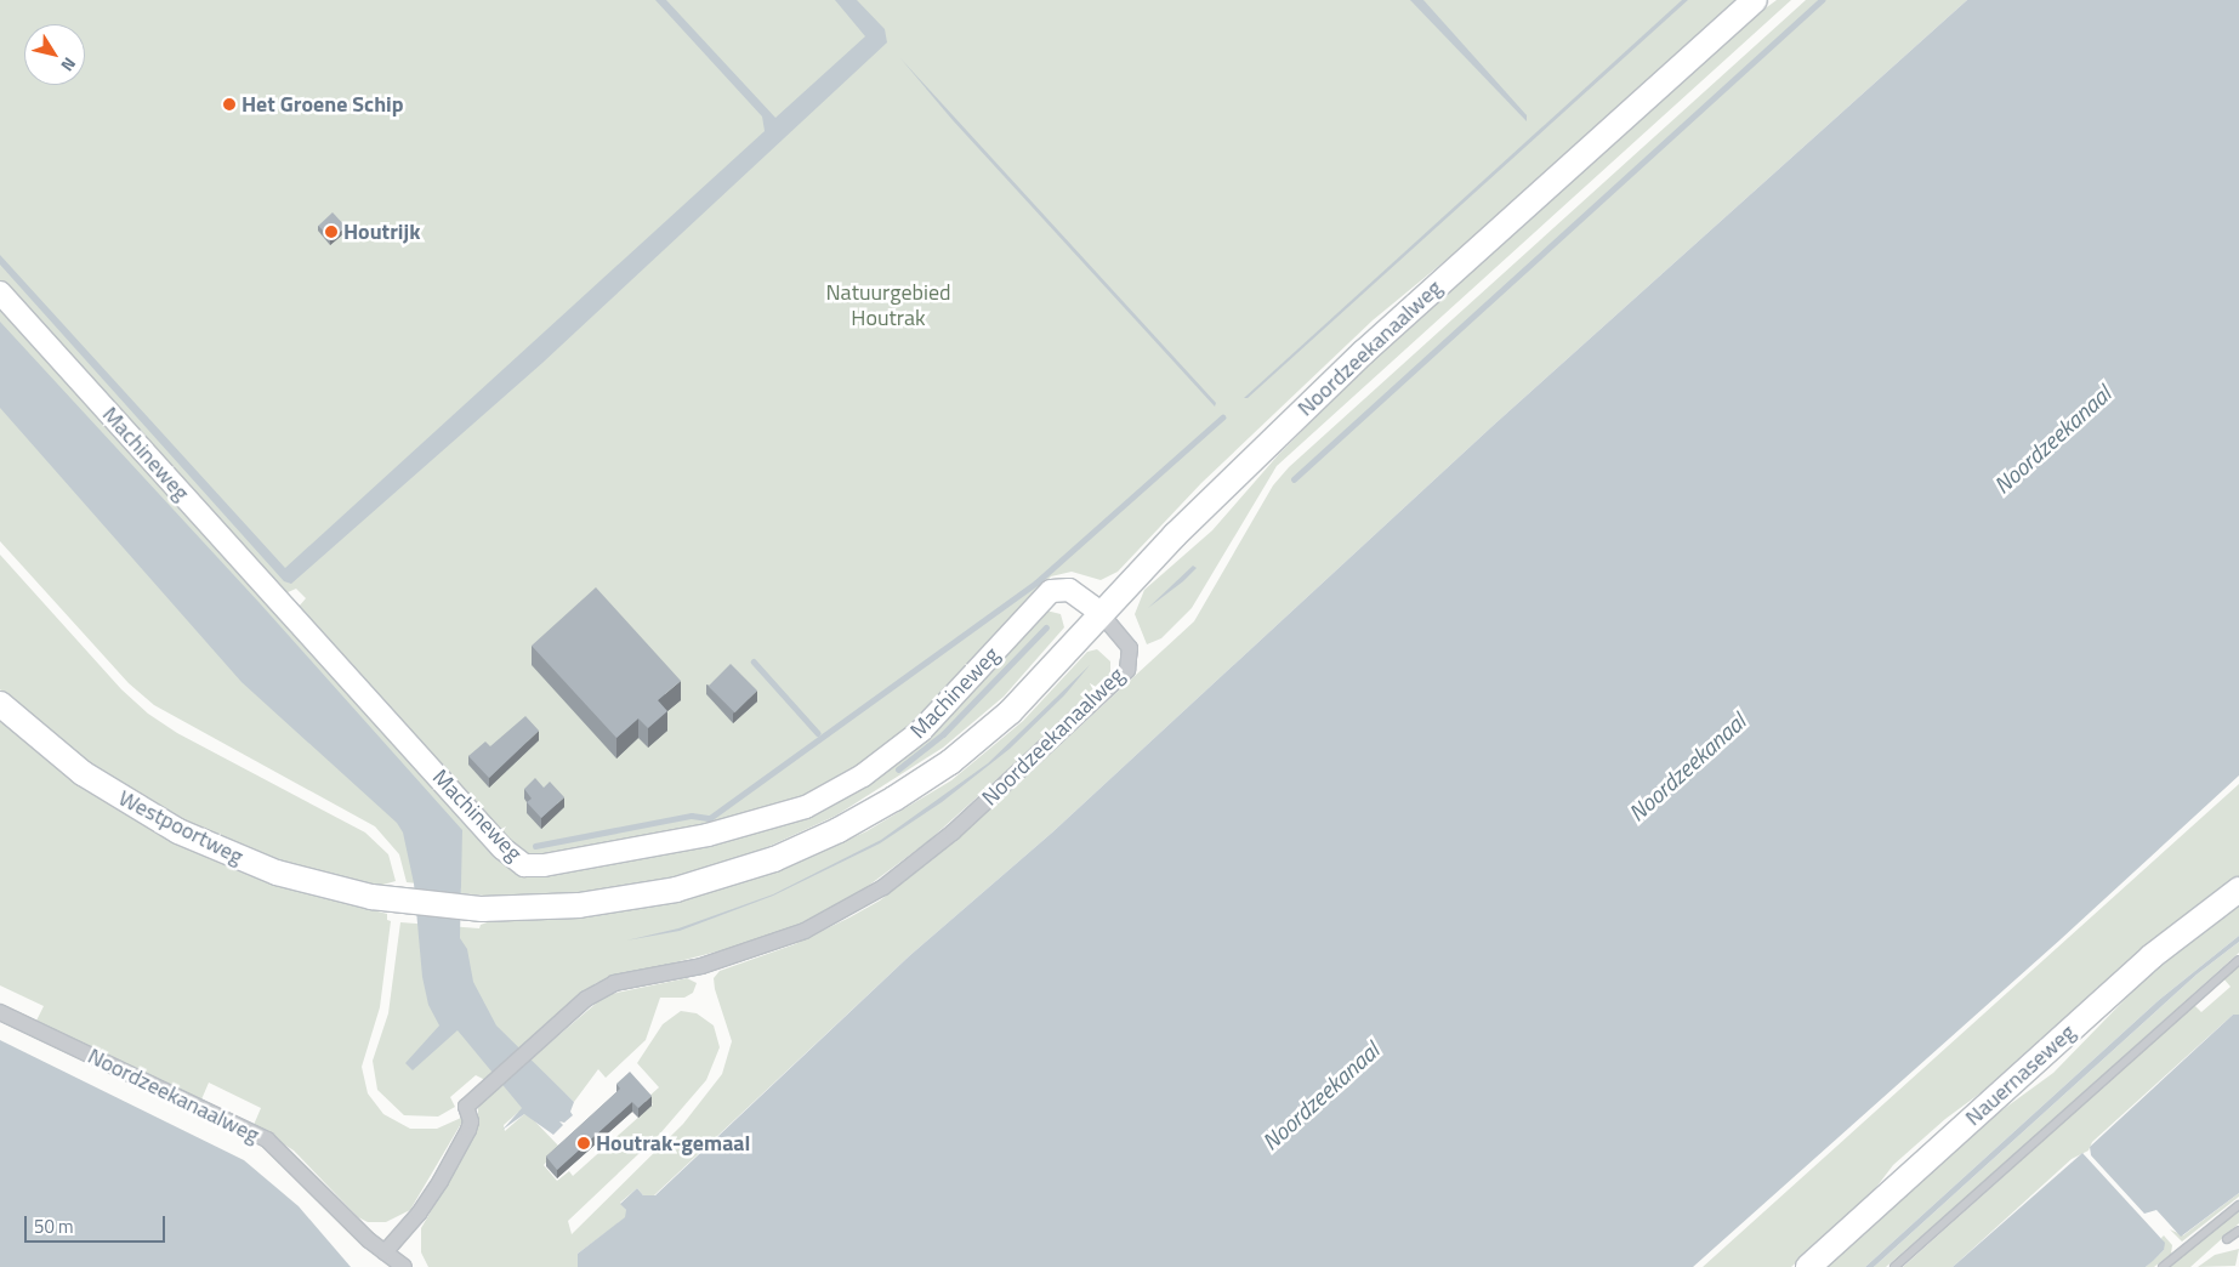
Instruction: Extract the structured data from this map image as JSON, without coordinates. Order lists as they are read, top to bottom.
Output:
{
  "streets": {
    "main road": ["Noordzeekanaalweg", "Westpoortweg", "Nauernaseweg"],
    "street": ["Machineweg"]
  },
  "crossings": [
    ["Noordzeekanaalweg", "Machineweg"],
    ["Noordzeekanaalweg", "Westpoortweg"],
    ["Machineweg", "Westpoortweg"]
  ],
  "water": ["Noordzeekanaal"],
  "parks": ["Natuurgebied Houtrak"],
  "places": ["Het Groene Schip", "Houtrijk", "Houtrak-gemaal"],
  "scale_bar": "50 m",
  "north": "bottom right"
}
